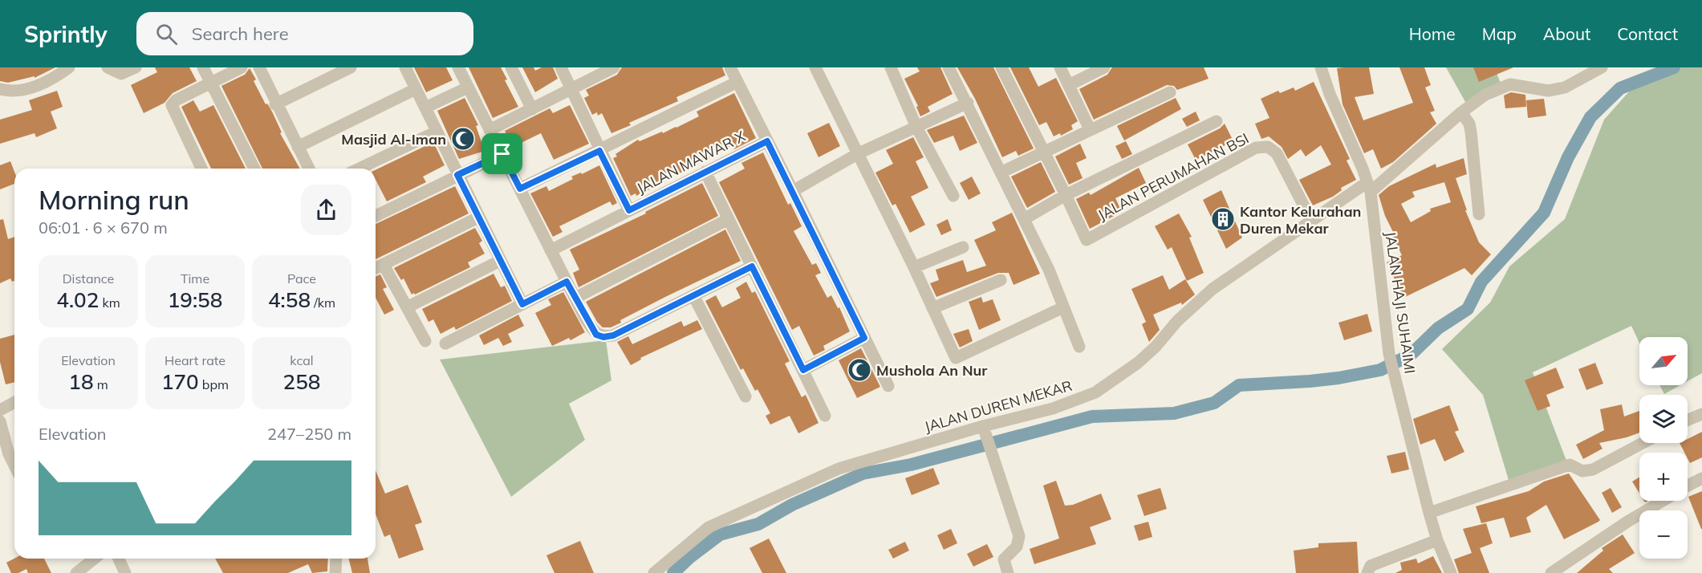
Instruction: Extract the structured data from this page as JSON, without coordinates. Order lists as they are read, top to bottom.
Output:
{
  "streets": {
    "street": [
      "JALAN MAWAR X",
      "JALAN PERUMAHAN BSI",
      "JALAN HAJI SUHAIMI",
      "JALAN DUREN MEKAR"
    ]
  },
  "crossings": [
    ["JALAN PERUMAHAN BSI", "JALAN DUREN MEKAR"],
    ["JALAN HAJI SUHAIMI", "JALAN DUREN MEKAR"]
  ],
  "places": {
    "mosque": ["Masjid Al-Iman", "Mushola An Nur"],
    "building": ["Kantor Kelurahan Duren Mekar"]
  },
  "north": "top right",
  "page": {
    "header": "Sprintly",
    "search": "Search here",
    "nav": [
      "Home",
      "Map",
      "About",
      "Contact"
    ],
    "heading": ["Morning run", "06:01 · 6 × 670 m"],
    "stats": [
      ["Distance", "4.02 km"],
      ["Time", "19:58"],
      ["Pace", "4:58 /km"],
      ["Elevation", "18 m"],
      ["Heart rate", "170 bpm"],
      ["kcal", "258"]
    ],
    "map_buttons": ["+", "−"],
    "chart": ["Elevation", "247–250 m"]
  }
}
